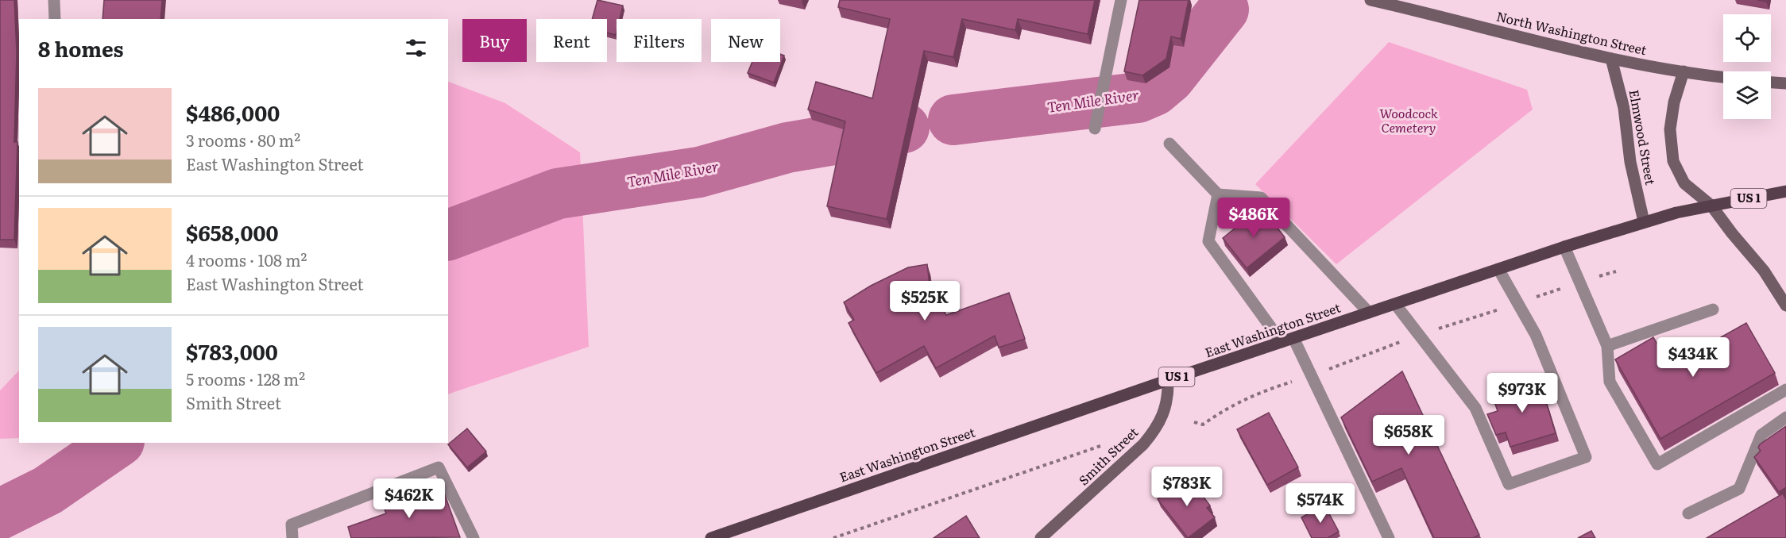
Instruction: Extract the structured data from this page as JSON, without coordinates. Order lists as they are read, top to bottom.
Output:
{
  "streets": {
    "main road": [
      "North Washington Street",
      "Elmwood Street",
      "US 1",
      "East Washington Street",
      "Smith Street"
    ]
  },
  "crossings": [
    ["North Washington Street", "Elmwood Street"],
    ["Elmwood Street", "US 1"],
    ["Elmwood Street", "East Washington Street"],
    ["US 1", "East Washington Street"],
    ["East Washington Street", "Smith Street"]
  ],
  "water": ["Ten Mile River"],
  "parks": ["Woodcock Cemetery"],
  "page": {
    "chip": [
      "Buy",
      "Rent",
      "Filters",
      "New"
    ],
    "heading": "8 homes",
    "list": [
      {
        "name": "$486,000",
        "note": "3 rooms · 80 m² · East Washington Street"
      },
      {
        "name": "$658,000",
        "note": "4 rooms · 108 m² · East Washington Street"
      },
      {
        "name": "$783,000",
        "note": "5 rooms · 128 m² · Smith Street"
      }
    ],
    "price": [
      "$486K",
      "$525K",
      "$434K",
      "$973K",
      "$658K",
      "$783K",
      "$462K",
      "$574K"
    ]
  }
}
